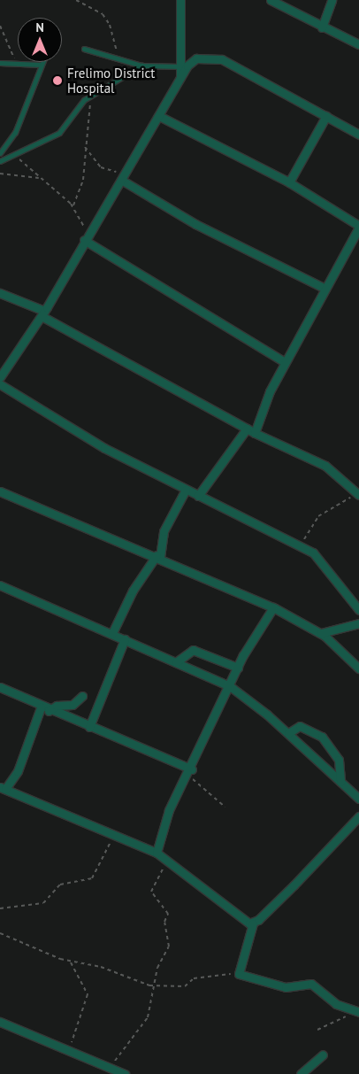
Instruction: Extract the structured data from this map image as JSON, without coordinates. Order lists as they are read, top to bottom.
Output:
{
  "places": ["Frelimo District Hospital"],
  "north": "top"
}
